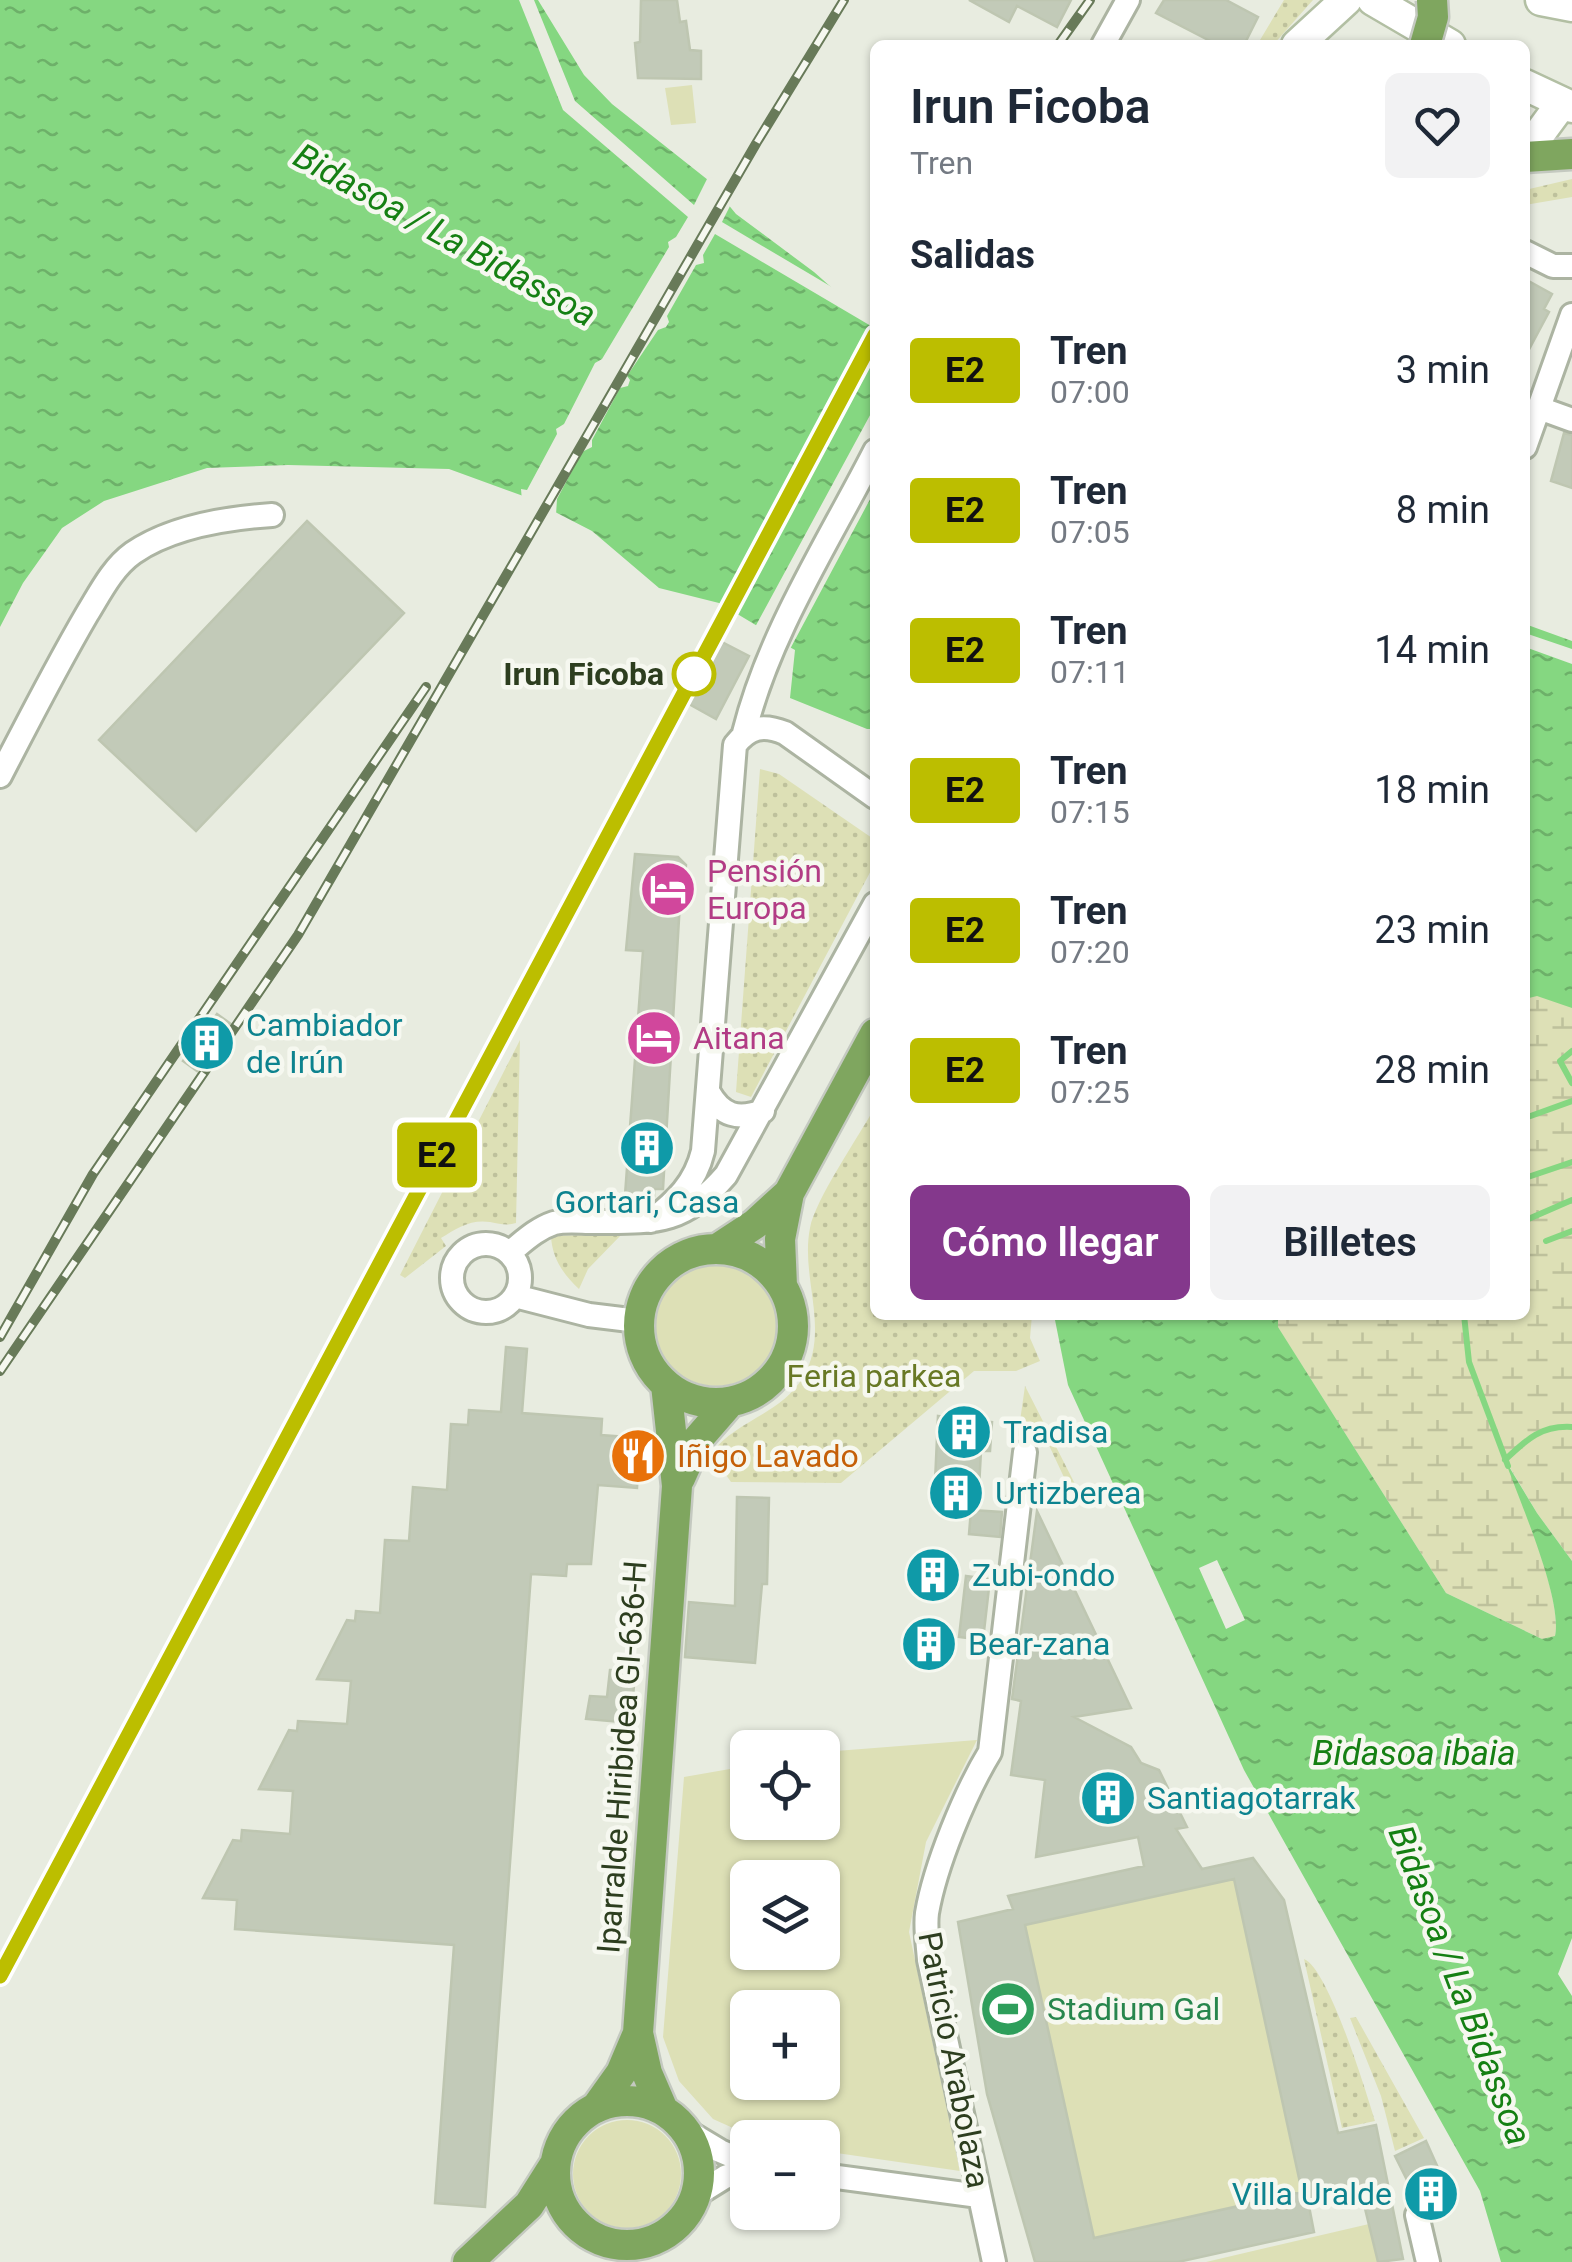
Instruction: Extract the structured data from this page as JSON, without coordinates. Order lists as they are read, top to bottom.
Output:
{
  "streets": {
    "main road": ["Iparralde Hiribidea GI-636-H"],
    "street": ["Patricio Arabolaza"]
  },
  "water": ["Bidasoa / La Bidassoa", "Bidasoa ibaia"],
  "parks": ["Feria parkea"],
  "places": {
    "other": ["Irun Ficoba"],
    "hotel": ["Pensión Europa", "Aitana"],
    "building": [
      "Cambiador de Irún",
      "Gortari, Casa",
      "Tradisa",
      "Urtizberea",
      "Zubi-ondo",
      "Bear-zana",
      "Santiagotarrak",
      "Villa Uralde"
    ],
    "restaurant": ["Iñigo Lavado"],
    "sports": ["Stadium Gal"]
  },
  "page": {
    "on_map": "E2",
    "heading": [
      ["Irun Ficoba", "Tren"],
      "Salidas"
    ],
    "list": [
      {
        "mark": "E2",
        "name": "Tren",
        "note": "07:00",
        "value": "3 min"
      },
      {
        "mark": "E2",
        "name": "Tren",
        "note": "07:05",
        "value": "8 min"
      },
      {
        "mark": "E2",
        "name": "Tren",
        "note": "07:11",
        "value": "14 min"
      },
      {
        "mark": "E2",
        "name": "Tren",
        "note": "07:15",
        "value": "18 min"
      },
      {
        "mark": "E2",
        "name": "Tren",
        "note": "07:20",
        "value": "23 min"
      },
      {
        "mark": "E2",
        "name": "Tren",
        "note": "07:25",
        "value": "28 min"
      }
    ],
    "buttons": ["Cómo llegar", "Billetes"],
    "map_buttons": ["+", "−"]
  }
}
